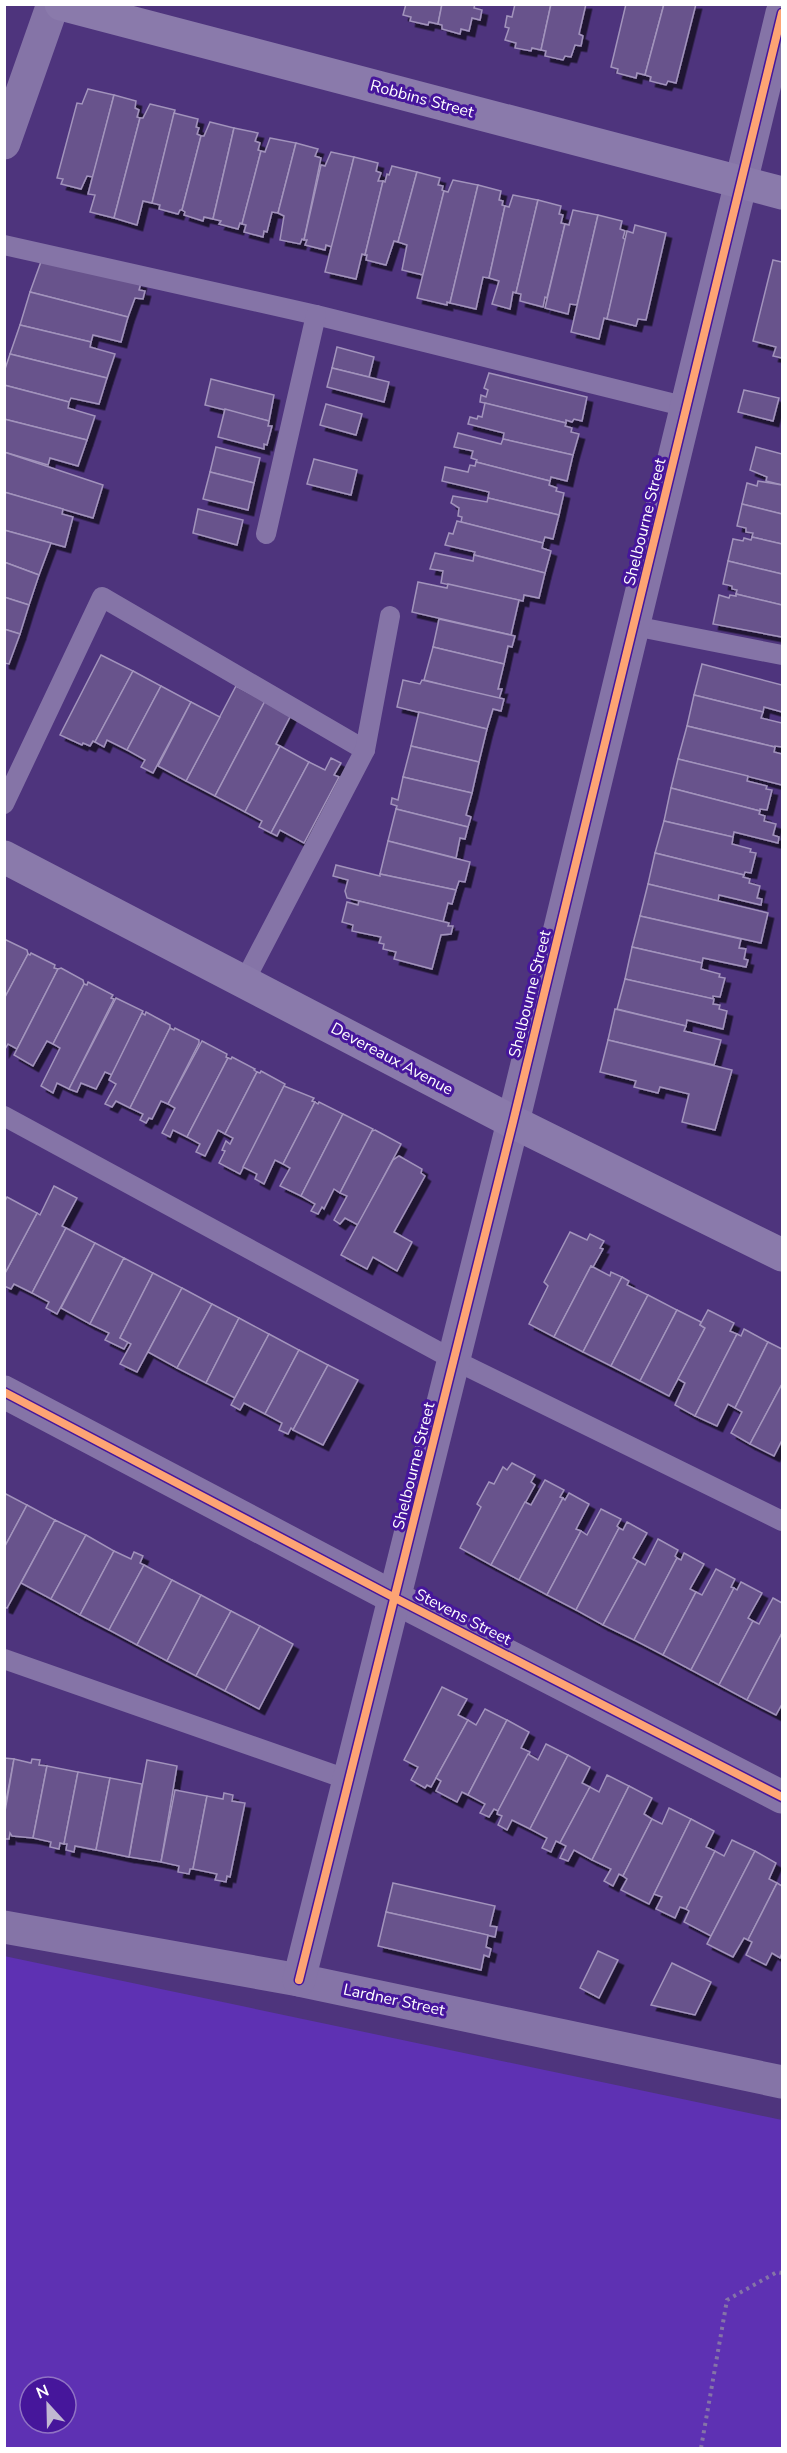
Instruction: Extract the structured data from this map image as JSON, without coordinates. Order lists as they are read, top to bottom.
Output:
{
  "streets": {
    "street": [
      "Robbins Street",
      "Shelbourne Street",
      "Devereaux Avenue",
      "Stevens Street",
      "Lardner Street"
    ]
  },
  "crossings": [
    ["Robbins Street", "Shelbourne Street"],
    ["Shelbourne Street", "Devereaux Avenue"],
    ["Shelbourne Street", "Stevens Street"],
    ["Shelbourne Street", "Lardner Street"]
  ],
  "north": "top"
}
